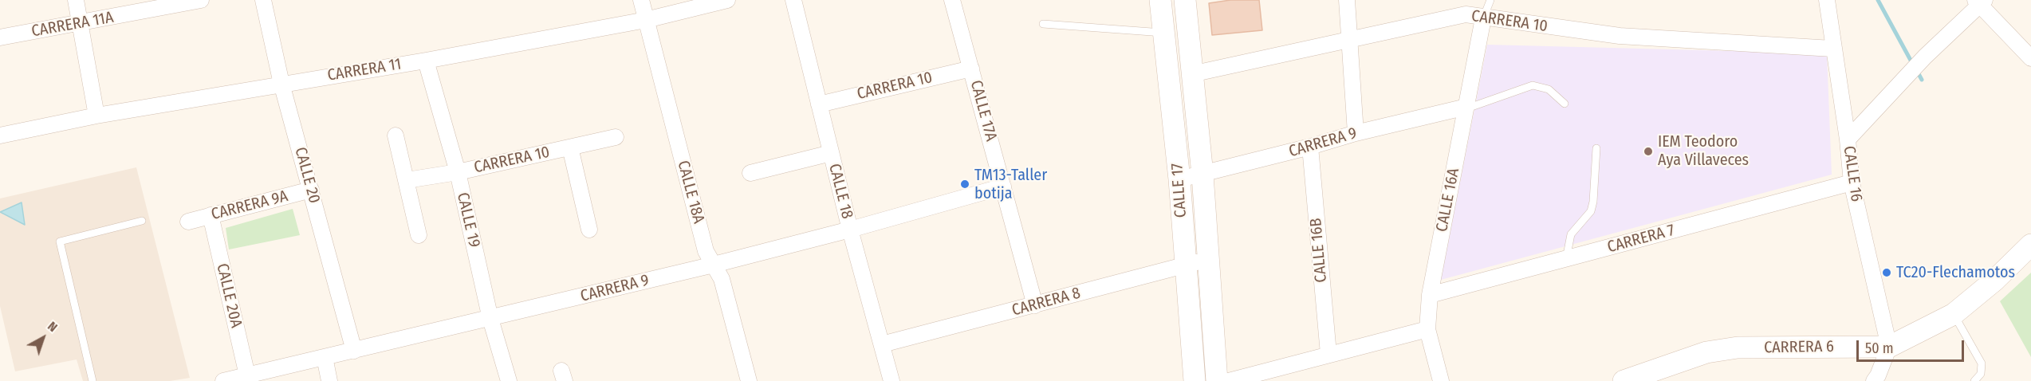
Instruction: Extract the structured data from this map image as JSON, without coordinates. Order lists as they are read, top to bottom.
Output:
{
  "streets": {
    "street": [
      "CARRERA 10",
      "CARRERA 11A",
      "CARRERA 11",
      "CALLE 17A",
      "CARRERA 9",
      "CALLE 16",
      "CALLE 20",
      "CALLE 17",
      "CALLE 18",
      "CALLE 18A",
      "CALLE 16A",
      "CARRERA 9A",
      "CALLE 19",
      "CARRERA 7",
      "CALLE 16B",
      "CALLE 20A",
      "CARRERA 8",
      "CARRERA 6"
    ]
  },
  "crossings": [
    ["CARRERA 10", "CALLE 17A"],
    ["CARRERA 10", "CALLE 16"],
    ["CARRERA 10", "CALLE 17"],
    ["CARRERA 10", "CALLE 18"],
    ["CARRERA 10", "CALLE 16A"],
    ["CARRERA 10", "CALLE 19"],
    ["CARRERA 11", "CALLE 20"],
    ["CARRERA 11", "CALLE 18A"],
    ["CARRERA 11", "CALLE 19"],
    ["CALLE 17A", "CARRERA 9"],
    ["CALLE 17A", "CARRERA 8"],
    ["CARRERA 9", "CALLE 20"],
    ["CARRERA 9", "CALLE 17"],
    ["CARRERA 9", "CALLE 18"],
    ["CARRERA 9", "CALLE 18A"],
    ["CARRERA 9", "CALLE 16A"],
    ["CARRERA 9", "CALLE 19"],
    ["CARRERA 9", "CALLE 16B"],
    ["CARRERA 9", "CALLE 20A"],
    ["CALLE 16", "CARRERA 7"],
    ["CALLE 16", "CARRERA 6"],
    ["CALLE 20", "CARRERA 9A"],
    ["CALLE 17", "CARRERA 8"],
    ["CALLE 18", "CARRERA 8"],
    ["CALLE 16A", "CARRERA 7"],
    ["CARRERA 9A", "CALLE 20A"]
  ],
  "places": ["IEM Teodoro Aya Villaveces", "TM13-Taller botija", "TC20-Flechamotos"],
  "scale_bar": "50 m",
  "north": "top right"
}
